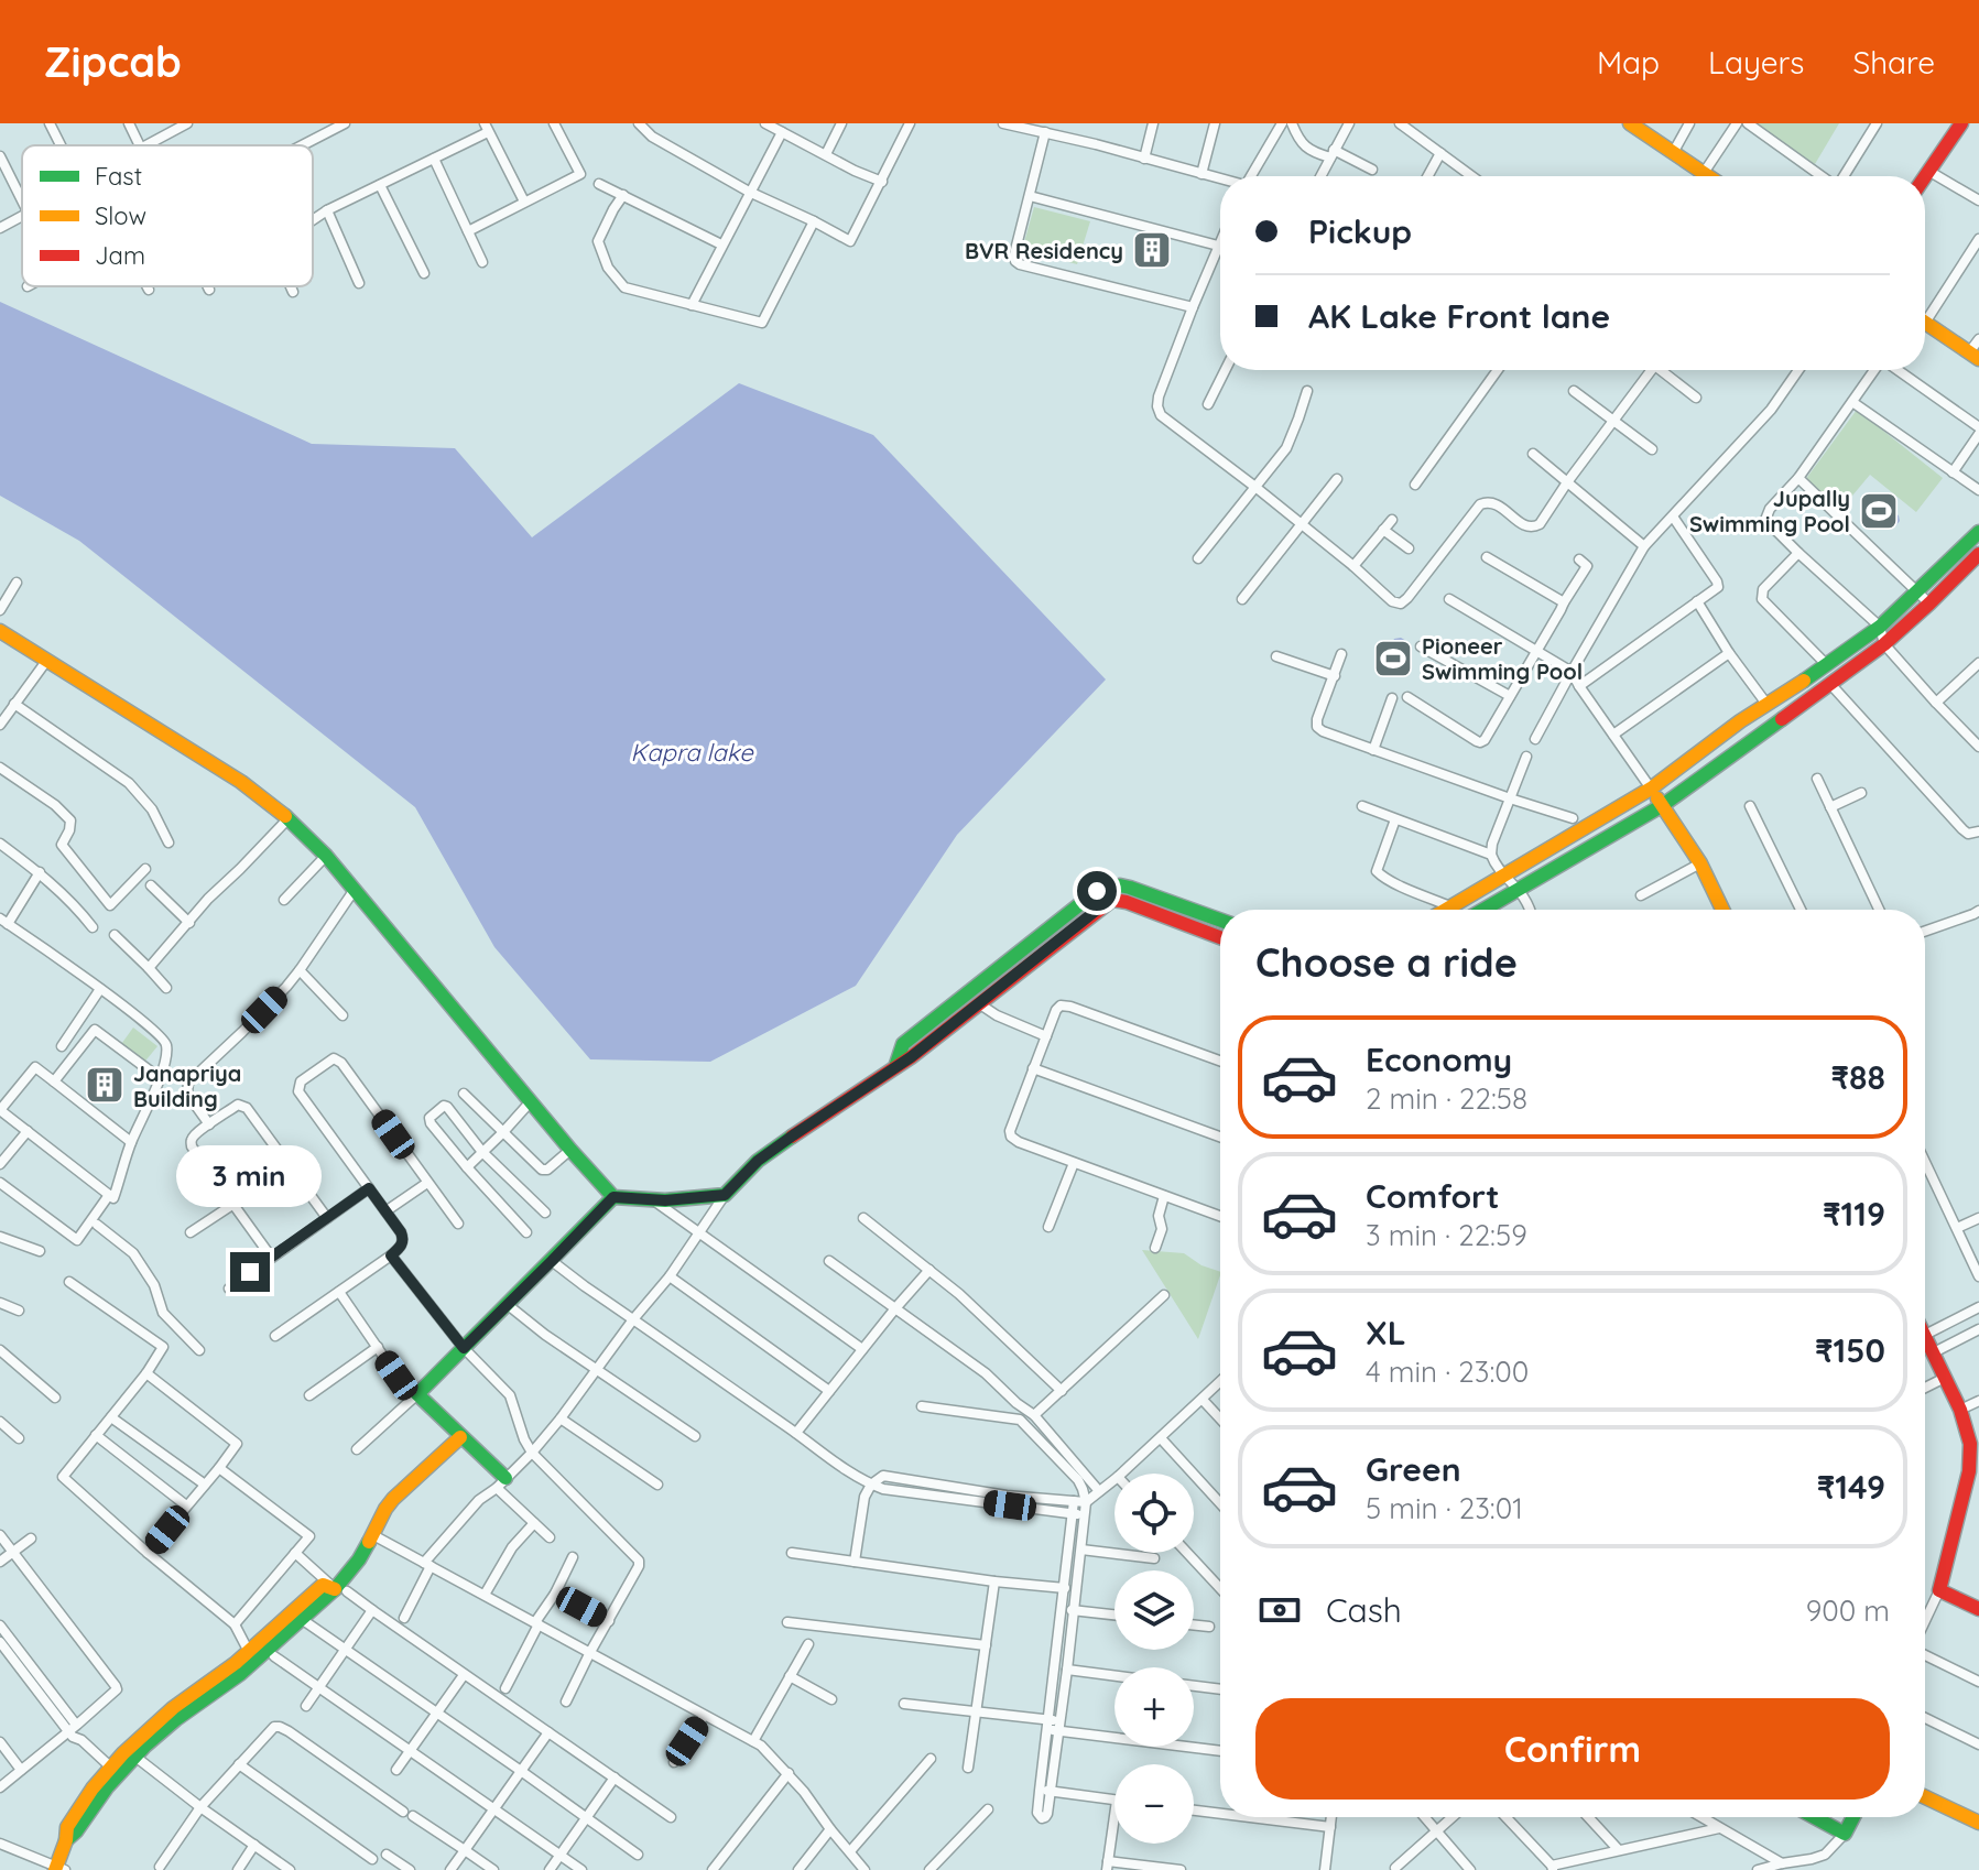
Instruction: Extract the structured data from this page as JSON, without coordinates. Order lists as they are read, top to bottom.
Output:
{
  "water": ["Kapra lake"],
  "places": {
    "building": ["BVR Residency", "Janapriya Building"],
    "sports": ["Jupally Swimming Pool", "Pioneer Swimming Pool"]
  },
  "legend": ["Fast", "Slow", "Jam"],
  "page": {
    "header": "Zipcab",
    "nav": ["Map", "Layers", "Share"],
    "banner": ["Pickup", "AK Lake Front lane"],
    "heading": "Choose a ride",
    "list": [
      {
        "name": "Economy",
        "note": "2 min · 22:58",
        "value": "₹88"
      },
      {
        "name": "Comfort",
        "note": "3 min · 22:59",
        "value": "₹119"
      },
      {
        "name": "XL",
        "note": "4 min · 23:00",
        "value": "₹150"
      },
      {
        "name": "Green",
        "note": "5 min · 23:01",
        "value": "₹149"
      }
    ],
    "bubble": "3 min",
    "map_buttons": ["+", "−"],
    "pay": ["Cash", "900 m"],
    "buttons": "Confirm"
  }
}
